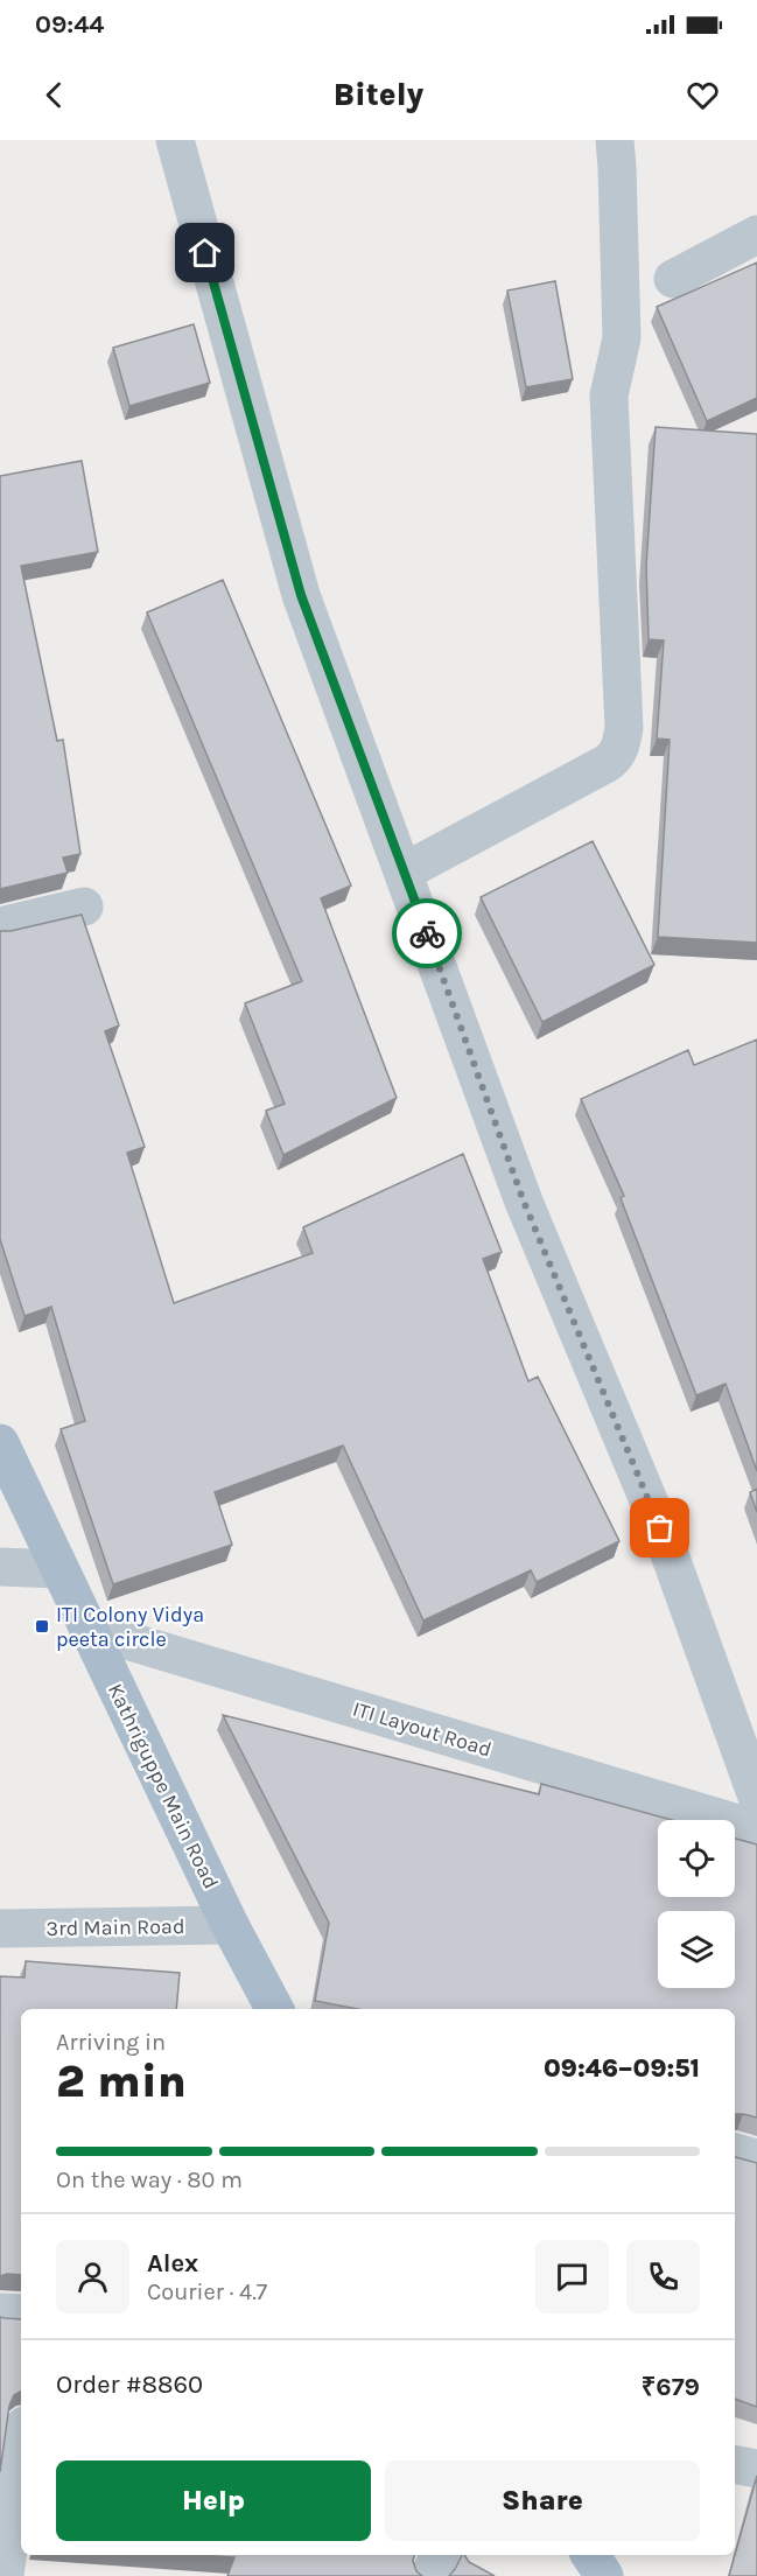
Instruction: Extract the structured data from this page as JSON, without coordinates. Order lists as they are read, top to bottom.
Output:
{
  "streets": {
    "main road": ["Kathriguppe Main Road"],
    "street": ["ITI Layout Road", "3rd Main Road"]
  },
  "crossings": [
    ["ITI Layout Road", "Kathriguppe Main Road"],
    ["Kathriguppe Main Road", "3rd Main Road"]
  ],
  "places": {
    "transit": ["ITI Colony Vidya peeta circle"]
  },
  "page": {
    "status": "09:44",
    "header": "Bitely",
    "heading": ["2 min", "Arriving in", "09:46–09:51"],
    "panel": [
      "Alex",
      "Courier · 4.7",
      "Order #8860",
      "₹679"
    ],
    "bar": "On the way · 80 m",
    "buttons": ["Help", "Share"]
  }
}
